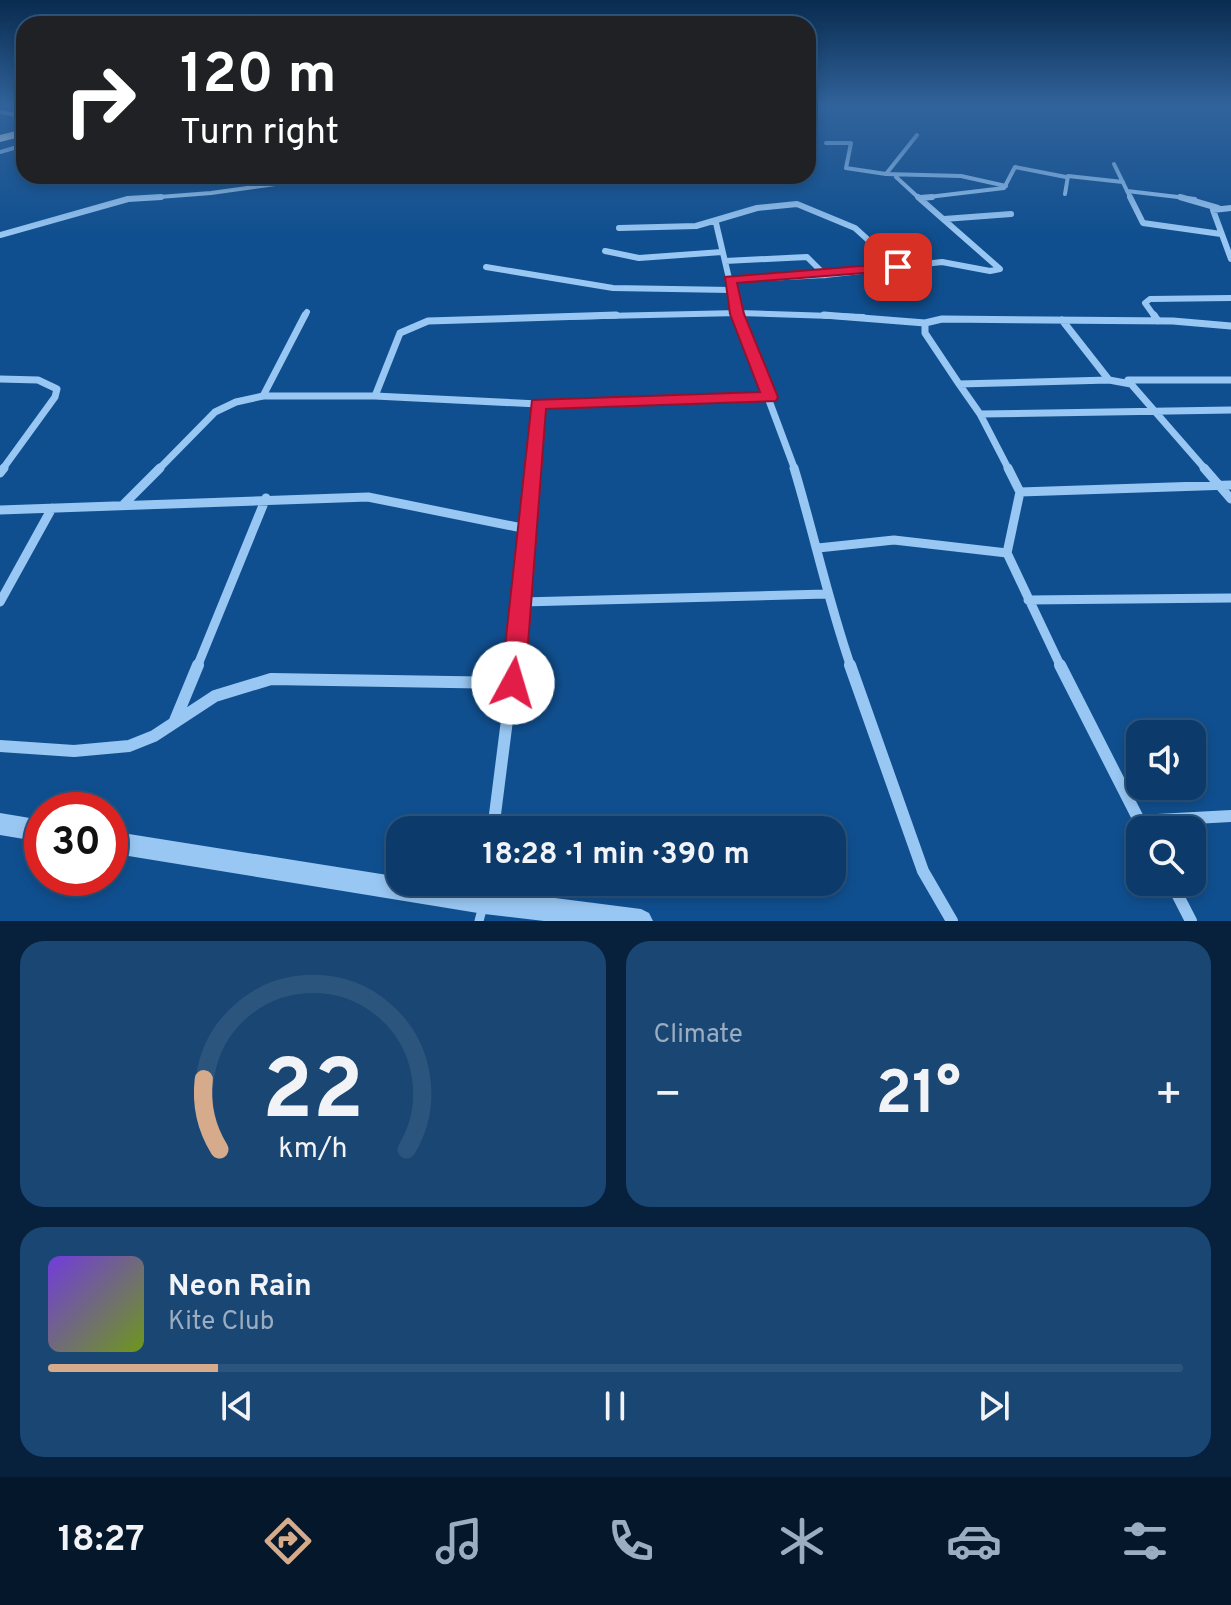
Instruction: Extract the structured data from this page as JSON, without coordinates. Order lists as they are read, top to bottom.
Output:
{
  "page": {
    "turn": ["120 m", "Turn right"],
    "limit": "30",
    "trip": "18:28 · 1 min · 390 m",
    "tile": "Climate",
    "heat": ["−", "21°", "+"],
    "song": ["Neon Rain", "Kite Club"],
    "tabs": "18:27",
    "gauge": ["22", "km/h"]
  }
}
